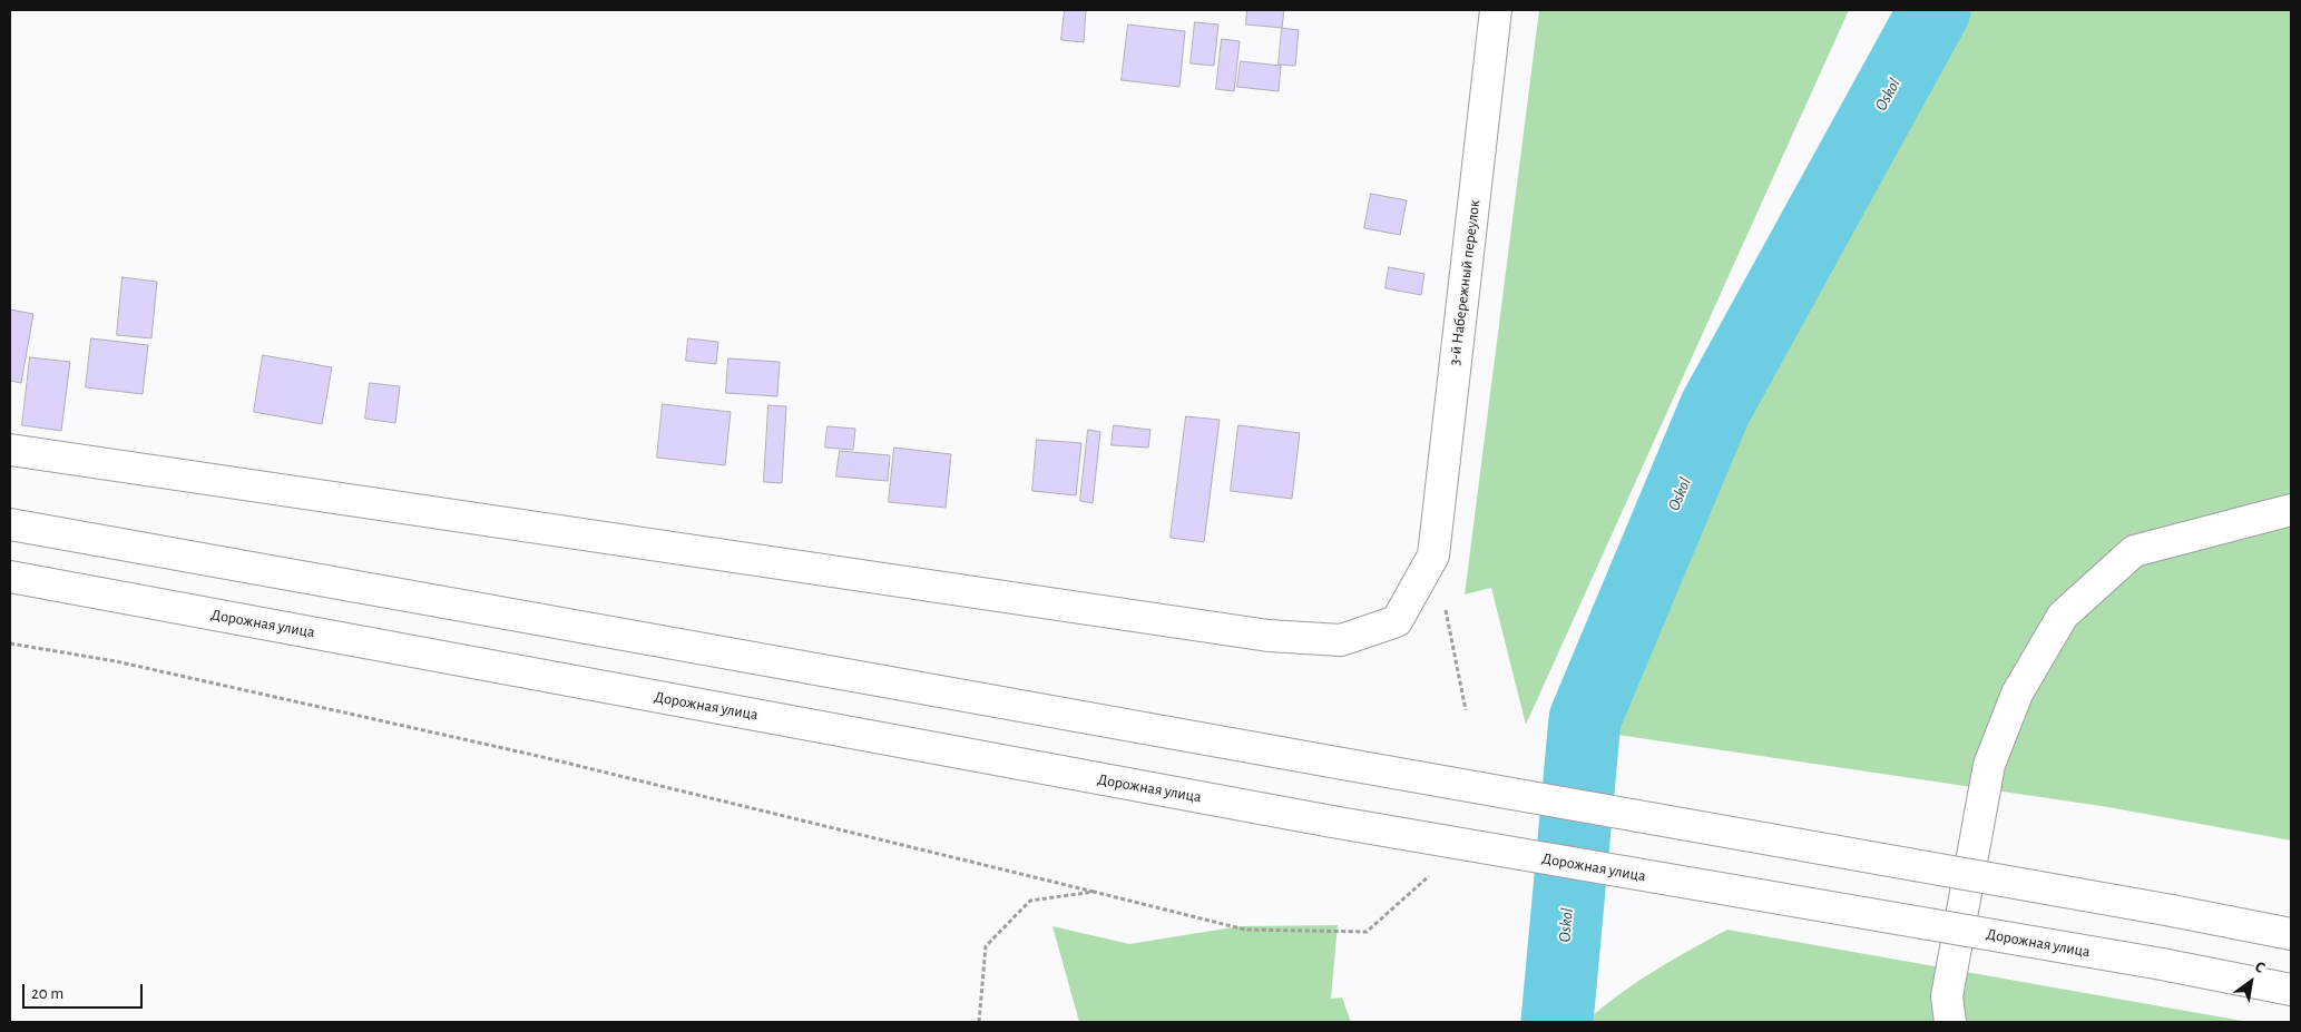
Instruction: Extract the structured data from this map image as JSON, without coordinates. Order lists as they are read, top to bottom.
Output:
{
  "streets": {
    "main road": ["3-й Набережный переулок", "Дорожная улица"]
  },
  "water": ["Oskol"],
  "scale_bar": "20 m",
  "north": "top right"
}
